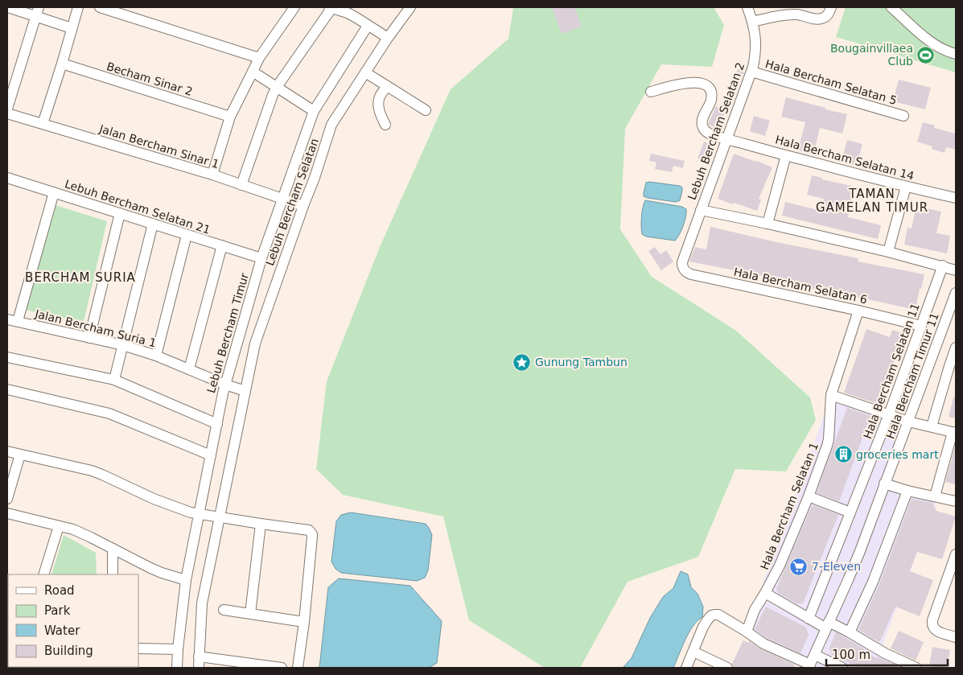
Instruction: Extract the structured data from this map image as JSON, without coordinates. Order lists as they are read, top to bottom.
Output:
{
  "streets": {
    "street": [
      "Becham Sinar 2",
      "Hala Bercham Selatan 5",
      "Lebuh Bercham Selatan 2",
      "Jalan Bercham Sinar 1",
      "Hala Bercham Selatan 14",
      "Lebuh Bercham Selatan",
      "Lebuh Bercham Selatan 21",
      "Hala Bercham Selatan 6",
      "Jalan Bercham Suria 1",
      "Lebuh Bercham Timur",
      "Hala Bercham Selatan 11",
      "Hala Bercham Timur 11",
      "Hala Bercham Selatan 1"
    ]
  },
  "crossings": [
    ["Hala Bercham Selatan 5", "Lebuh Bercham Selatan 2"],
    ["Lebuh Bercham Selatan 2", "Hala Bercham Selatan 14"],
    ["Lebuh Bercham Selatan 2", "Hala Bercham Selatan 6"],
    ["Jalan Bercham Sinar 1", "Lebuh Bercham Selatan"],
    ["Jalan Bercham Sinar 1", "Lebuh Bercham Timur"],
    ["Lebuh Bercham Selatan", "Jalan Bercham Suria 1"],
    ["Lebuh Bercham Selatan 21", "Lebuh Bercham Timur"],
    ["Hala Bercham Selatan 6", "Hala Bercham Selatan 11"],
    ["Hala Bercham Selatan 6", "Hala Bercham Selatan 1"],
    ["Jalan Bercham Suria 1", "Lebuh Bercham Timur"]
  ],
  "districts": ["TAMAN GAMELAN TIMUR", "BERCHAM SURIA"],
  "places": {
    "sports": ["Bougainvillaea Club"],
    "place": ["Gunung Tambun"],
    "building": ["groceries mart"],
    "supermarket": ["7-Eleven"]
  },
  "legend": [
    "Road",
    "Park",
    "Water",
    "Building"
  ],
  "scale_bar": "100 m"
}
